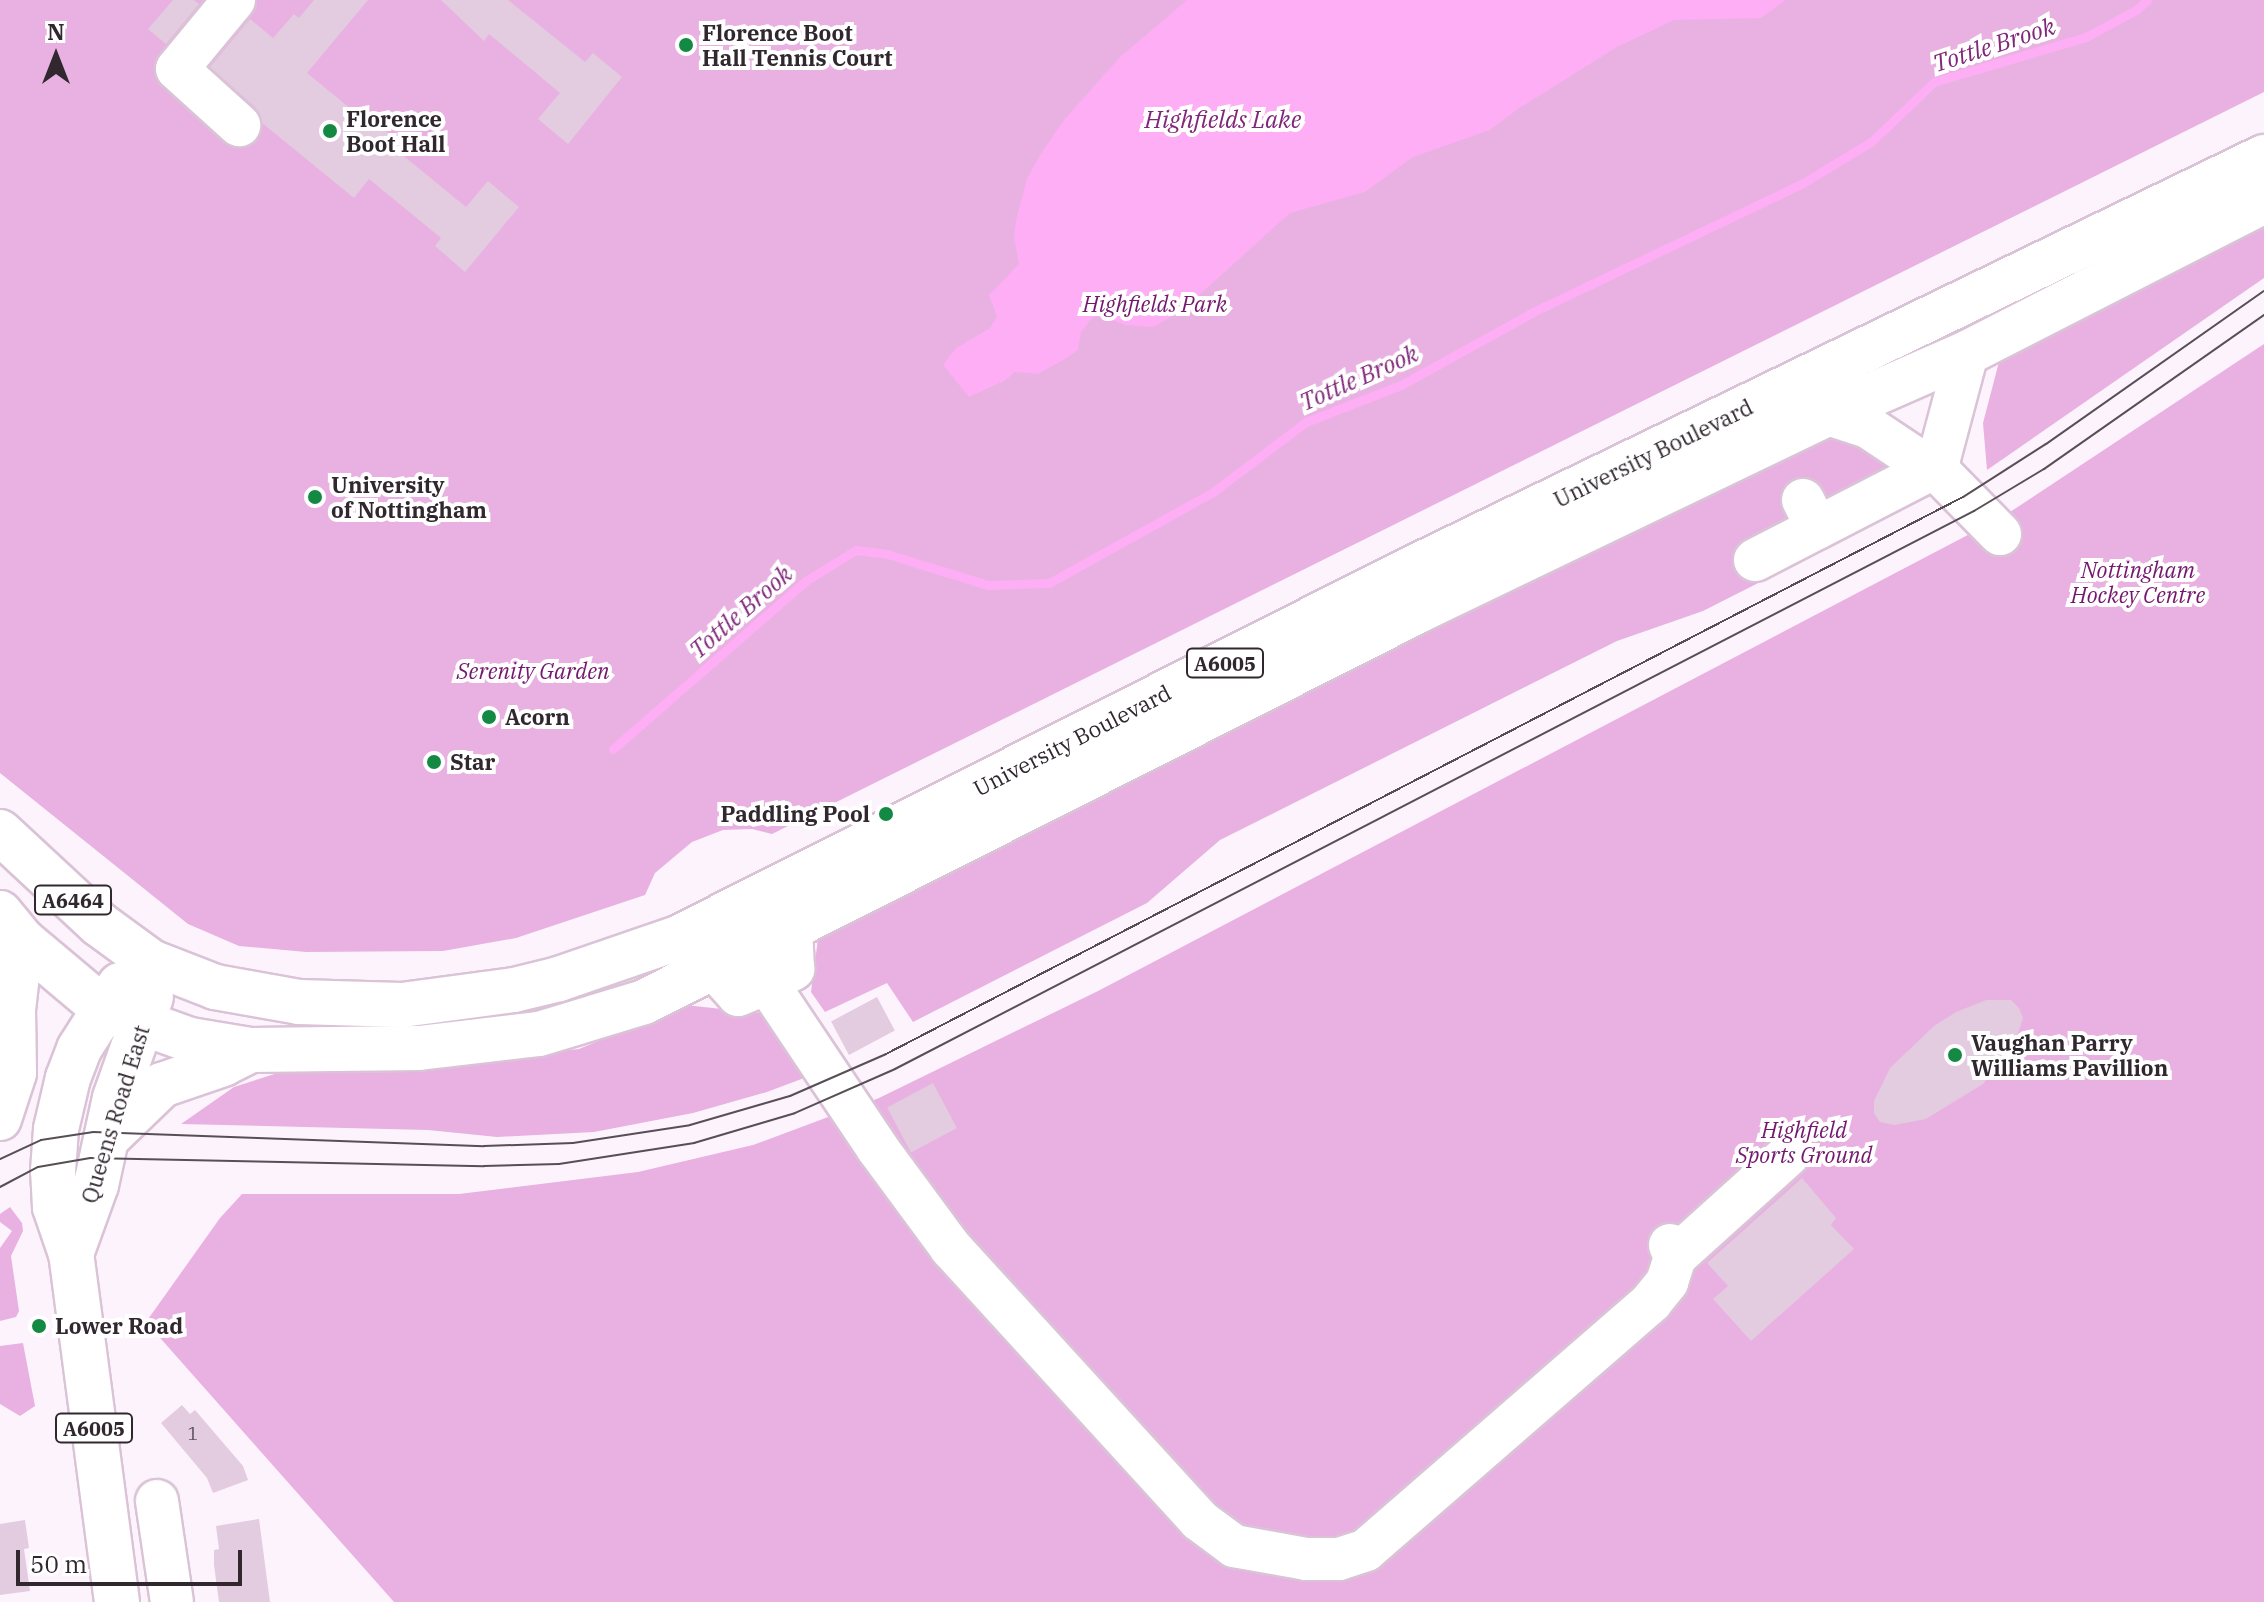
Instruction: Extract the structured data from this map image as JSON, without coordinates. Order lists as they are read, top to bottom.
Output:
{
  "streets": {
    "main road": [
      "University Boulevard",
      "A6005",
      "A6464",
      "Queens Road East"
    ]
  },
  "crossings": [
    ["University Boulevard", "A6005"],
    ["University Boulevard", "Queens Road East"],
    ["A6005", "Queens Road East"]
  ],
  "water": ["Tottle Brook", "Highfields Lake"],
  "parks": [
    "Highfields Park",
    "Nottingham Hockey Centre",
    "Serenity Garden",
    "Highfield Sports Ground"
  ],
  "places": [
    "Florence Boot Hall Tennis Court",
    "Florence Boot Hall",
    "University of Nottingham",
    "Acorn",
    "Star",
    "Paddling Pool",
    "Vaughan Parry Williams Pavillion",
    "Lower Road"
  ],
  "house_numbers": ["1"],
  "scale_bar": "50 m",
  "north": "top"
}
